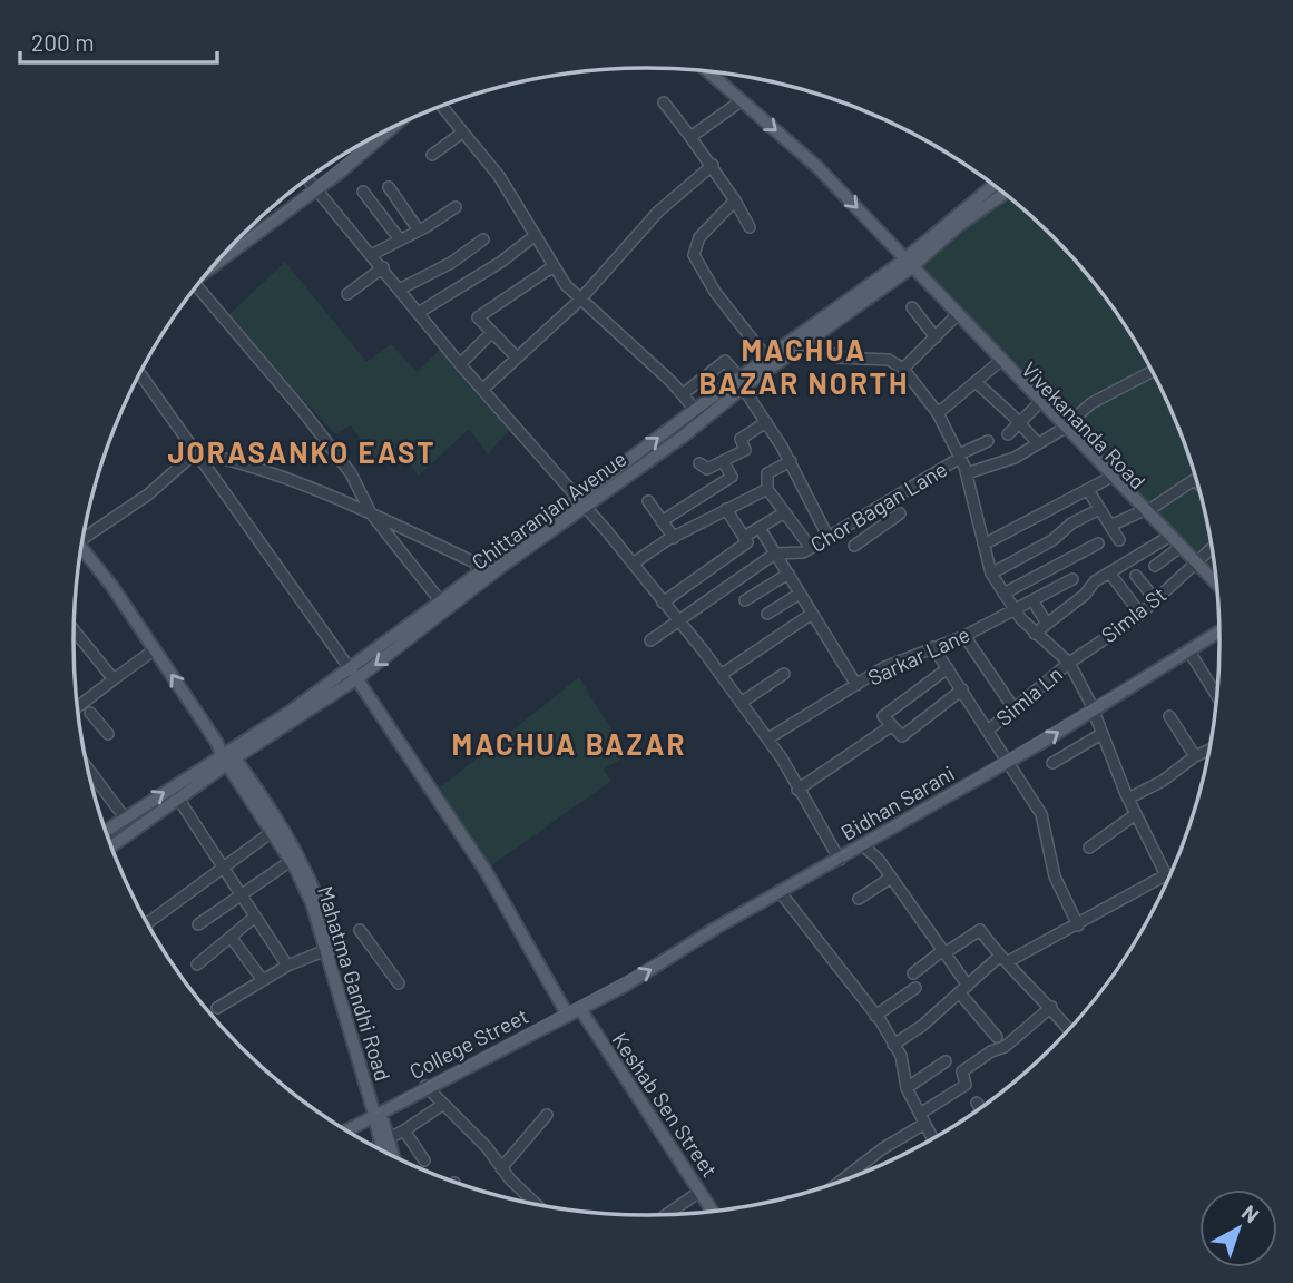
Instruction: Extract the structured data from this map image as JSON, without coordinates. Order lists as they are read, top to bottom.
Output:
{
  "streets": {
    "main road": [
      "Vivekananda Road",
      "Chittaranjan Avenue",
      "Bidhan Sarani",
      "Mahatma Gandhi Road",
      "College Street",
      "Keshab Sen Street"
    ],
    "street": [
      "Chor Bagan Lane",
      "Simla St",
      "Sarkar Lane",
      "Simla Ln"
    ]
  },
  "crossings": [
    ["Vivekananda Road", "Simla St"],
    ["Chittaranjan Avenue", "Mahatma Gandhi Road"],
    ["Chittaranjan Avenue", "Keshab Sen Street"],
    ["Simla St", "Simla Ln"],
    ["Bidhan Sarani", "College Street"],
    ["Bidhan Sarani", "Keshab Sen Street"],
    ["Mahatma Gandhi Road", "College Street"],
    ["College Street", "Keshab Sen Street"]
  ],
  "one_way": ["Bidhan Sarani"],
  "districts": ["MACHUA BAZAR NORTH", "JORASANKO EAST", "MACHUA BAZAR"],
  "scale_bar": "200 m",
  "north": "top right"
}
